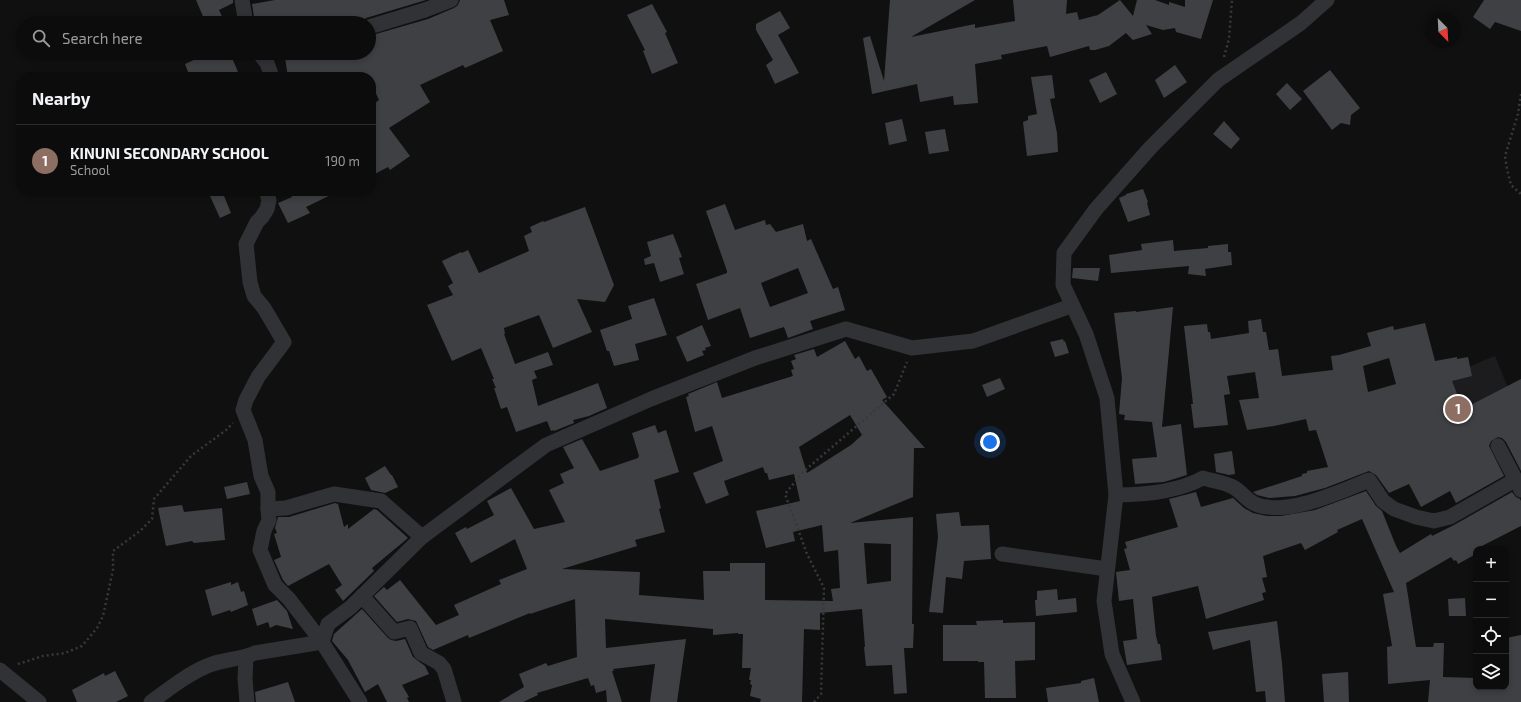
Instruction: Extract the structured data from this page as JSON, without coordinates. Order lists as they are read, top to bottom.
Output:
{
  "north": "bottom right",
  "page": {
    "search": "Search here",
    "heading": "Nearby",
    "list": [
      {
        "mark": "1",
        "name": "KINUNI SECONDARY SCHOOL",
        "note": "School",
        "value": "190 m"
      }
    ],
    "pins": "1",
    "map_buttons": ["+", "−"]
  }
}
